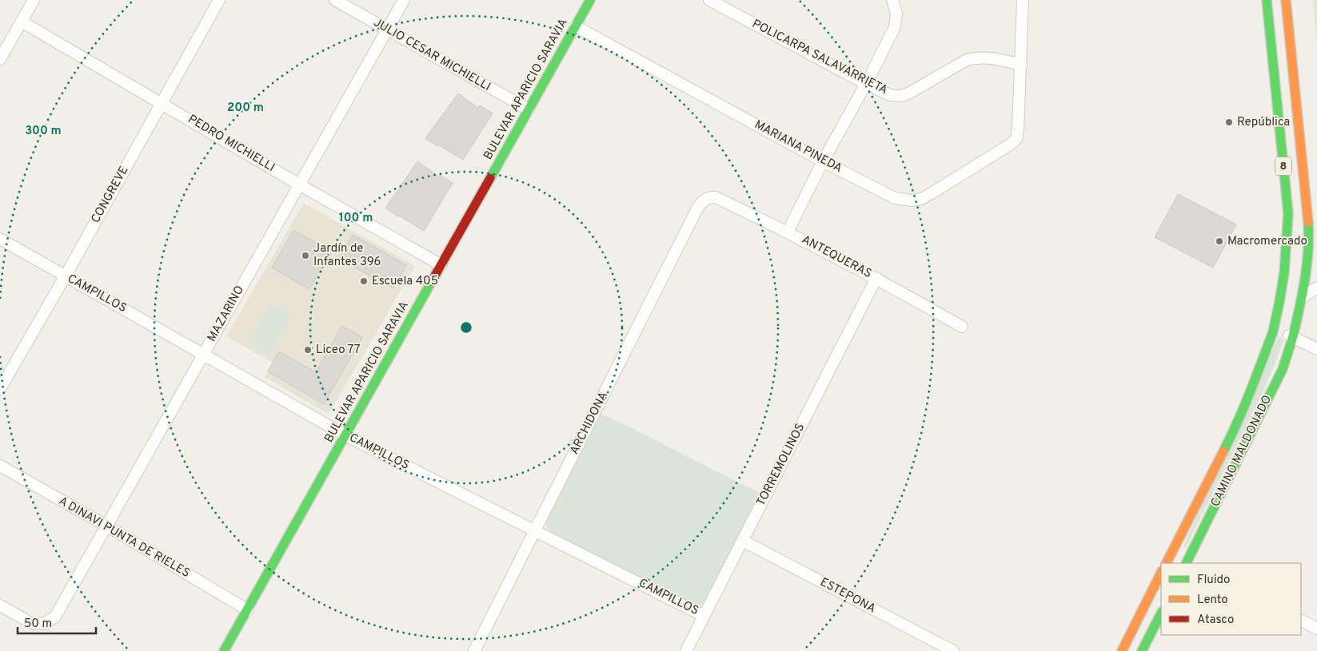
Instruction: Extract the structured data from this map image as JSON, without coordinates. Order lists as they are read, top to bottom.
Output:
{
  "streets": {
    "main road": ["BULEVAR APARICIO SARAVIA", "8", "CAMINO MALDONADO"],
    "street": [
      "JULIO CESAR MICHIELLI",
      "POLICARPA SALAVARRIETA",
      "PEDRO MICHIELLI",
      "MARIANA PINEDA",
      "CONGREVE",
      "ANTEQUERAS",
      "CAMPILLOS",
      "MAZARINO",
      "ARCHIDONA",
      "TORREMOLINOS",
      "A DINAVI PUNTA DE RIELES",
      "ESTEPONA"
    ]
  },
  "crossings": [
    ["JULIO CESAR MICHIELLI", "BULEVAR APARICIO SARAVIA"],
    ["JULIO CESAR MICHIELLI", "MAZARINO"],
    ["POLICARPA SALAVARRIETA", "MARIANA PINEDA"],
    ["BULEVAR APARICIO SARAVIA", "PEDRO MICHIELLI"],
    ["BULEVAR APARICIO SARAVIA", "MARIANA PINEDA"],
    ["BULEVAR APARICIO SARAVIA", "CAMPILLOS"],
    ["BULEVAR APARICIO SARAVIA", "A DINAVI PUNTA DE RIELES"],
    ["PEDRO MICHIELLI", "CONGREVE"],
    ["PEDRO MICHIELLI", "MAZARINO"],
    ["8", "CAMINO MALDONADO"],
    ["CONGREVE", "CAMPILLOS"],
    ["ANTEQUERAS", "ARCHIDONA"],
    ["ANTEQUERAS", "TORREMOLINOS"],
    ["CAMPILLOS", "MAZARINO"],
    ["CAMPILLOS", "ARCHIDONA"],
    ["CAMPILLOS", "TORREMOLINOS"],
    ["MAZARINO", "A DINAVI PUNTA DE RIELES"],
    ["TORREMOLINOS", "ESTEPONA"]
  ],
  "places": [
    "República",
    "Macromercado",
    "Jardín de Infantes 396",
    "Escuela 405",
    "Liceo 77"
  ],
  "legend": ["Fluido", "Lento", "Atasco"],
  "scale_bar": "50 m",
  "rings": ["200 m", "300 m", "100 m"]
}
